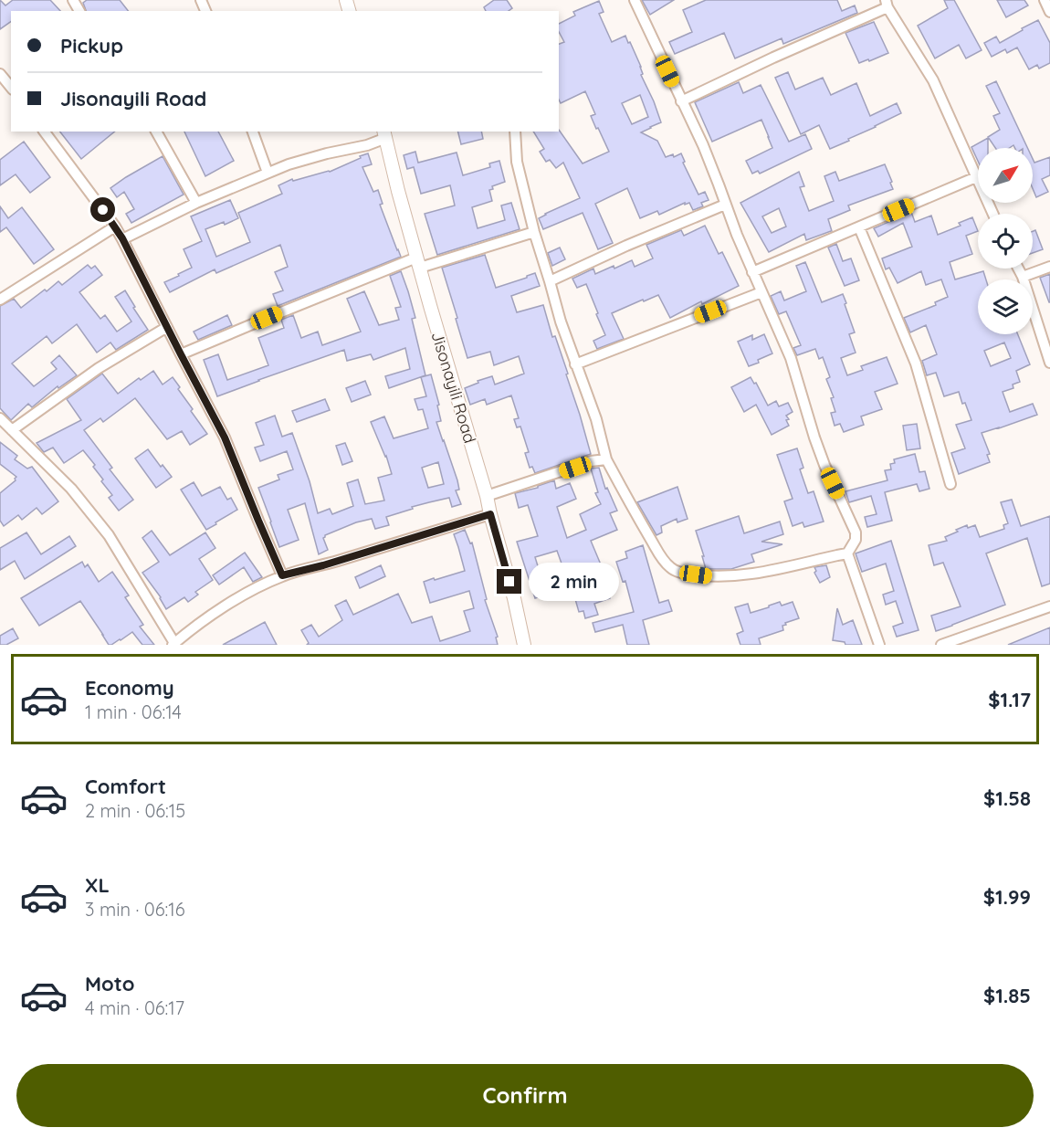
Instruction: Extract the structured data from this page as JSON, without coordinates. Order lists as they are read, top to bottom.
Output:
{
  "streets": {
    "street": ["Jisonayili Road"]
  },
  "north": "top right",
  "page": {
    "banner": ["Pickup", "Jisonayili Road"],
    "bubble": "2 min",
    "list": [
      {
        "name": "Economy",
        "note": "1 min · 06:14",
        "value": "$1.17"
      },
      {
        "name": "Comfort",
        "note": "2 min · 06:15",
        "value": "$1.58"
      },
      {
        "name": "XL",
        "note": "3 min · 06:16",
        "value": "$1.99"
      },
      {
        "name": "Moto",
        "note": "4 min · 06:17",
        "value": "$1.85"
      }
    ],
    "buttons": "Confirm"
  }
}
